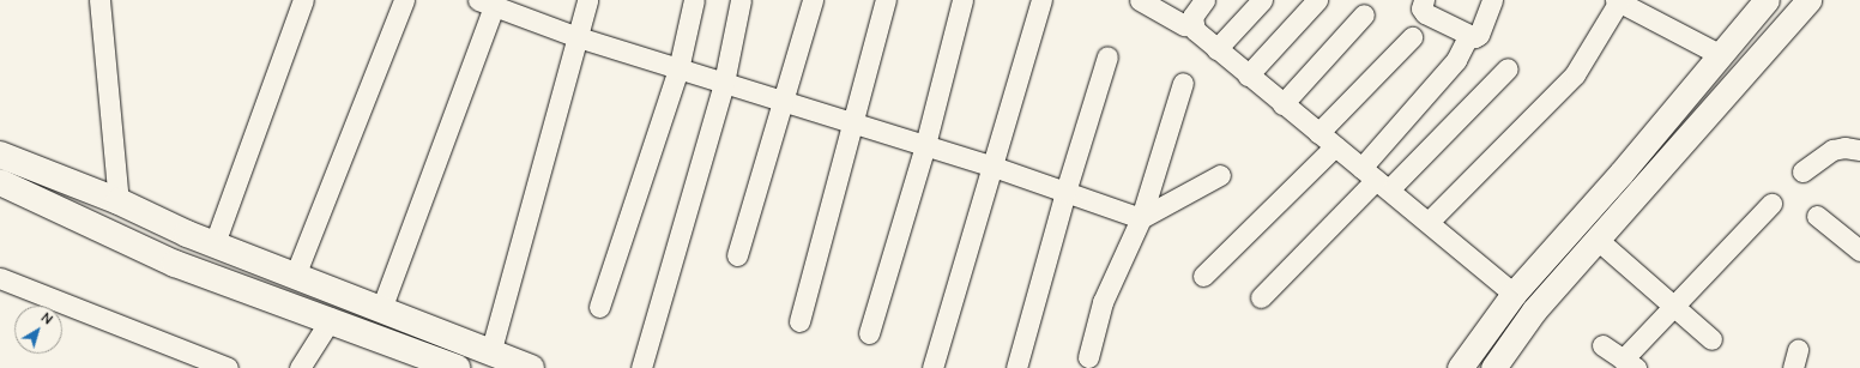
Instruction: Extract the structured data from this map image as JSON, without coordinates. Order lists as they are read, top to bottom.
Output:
{
  "north": "top right"
}
